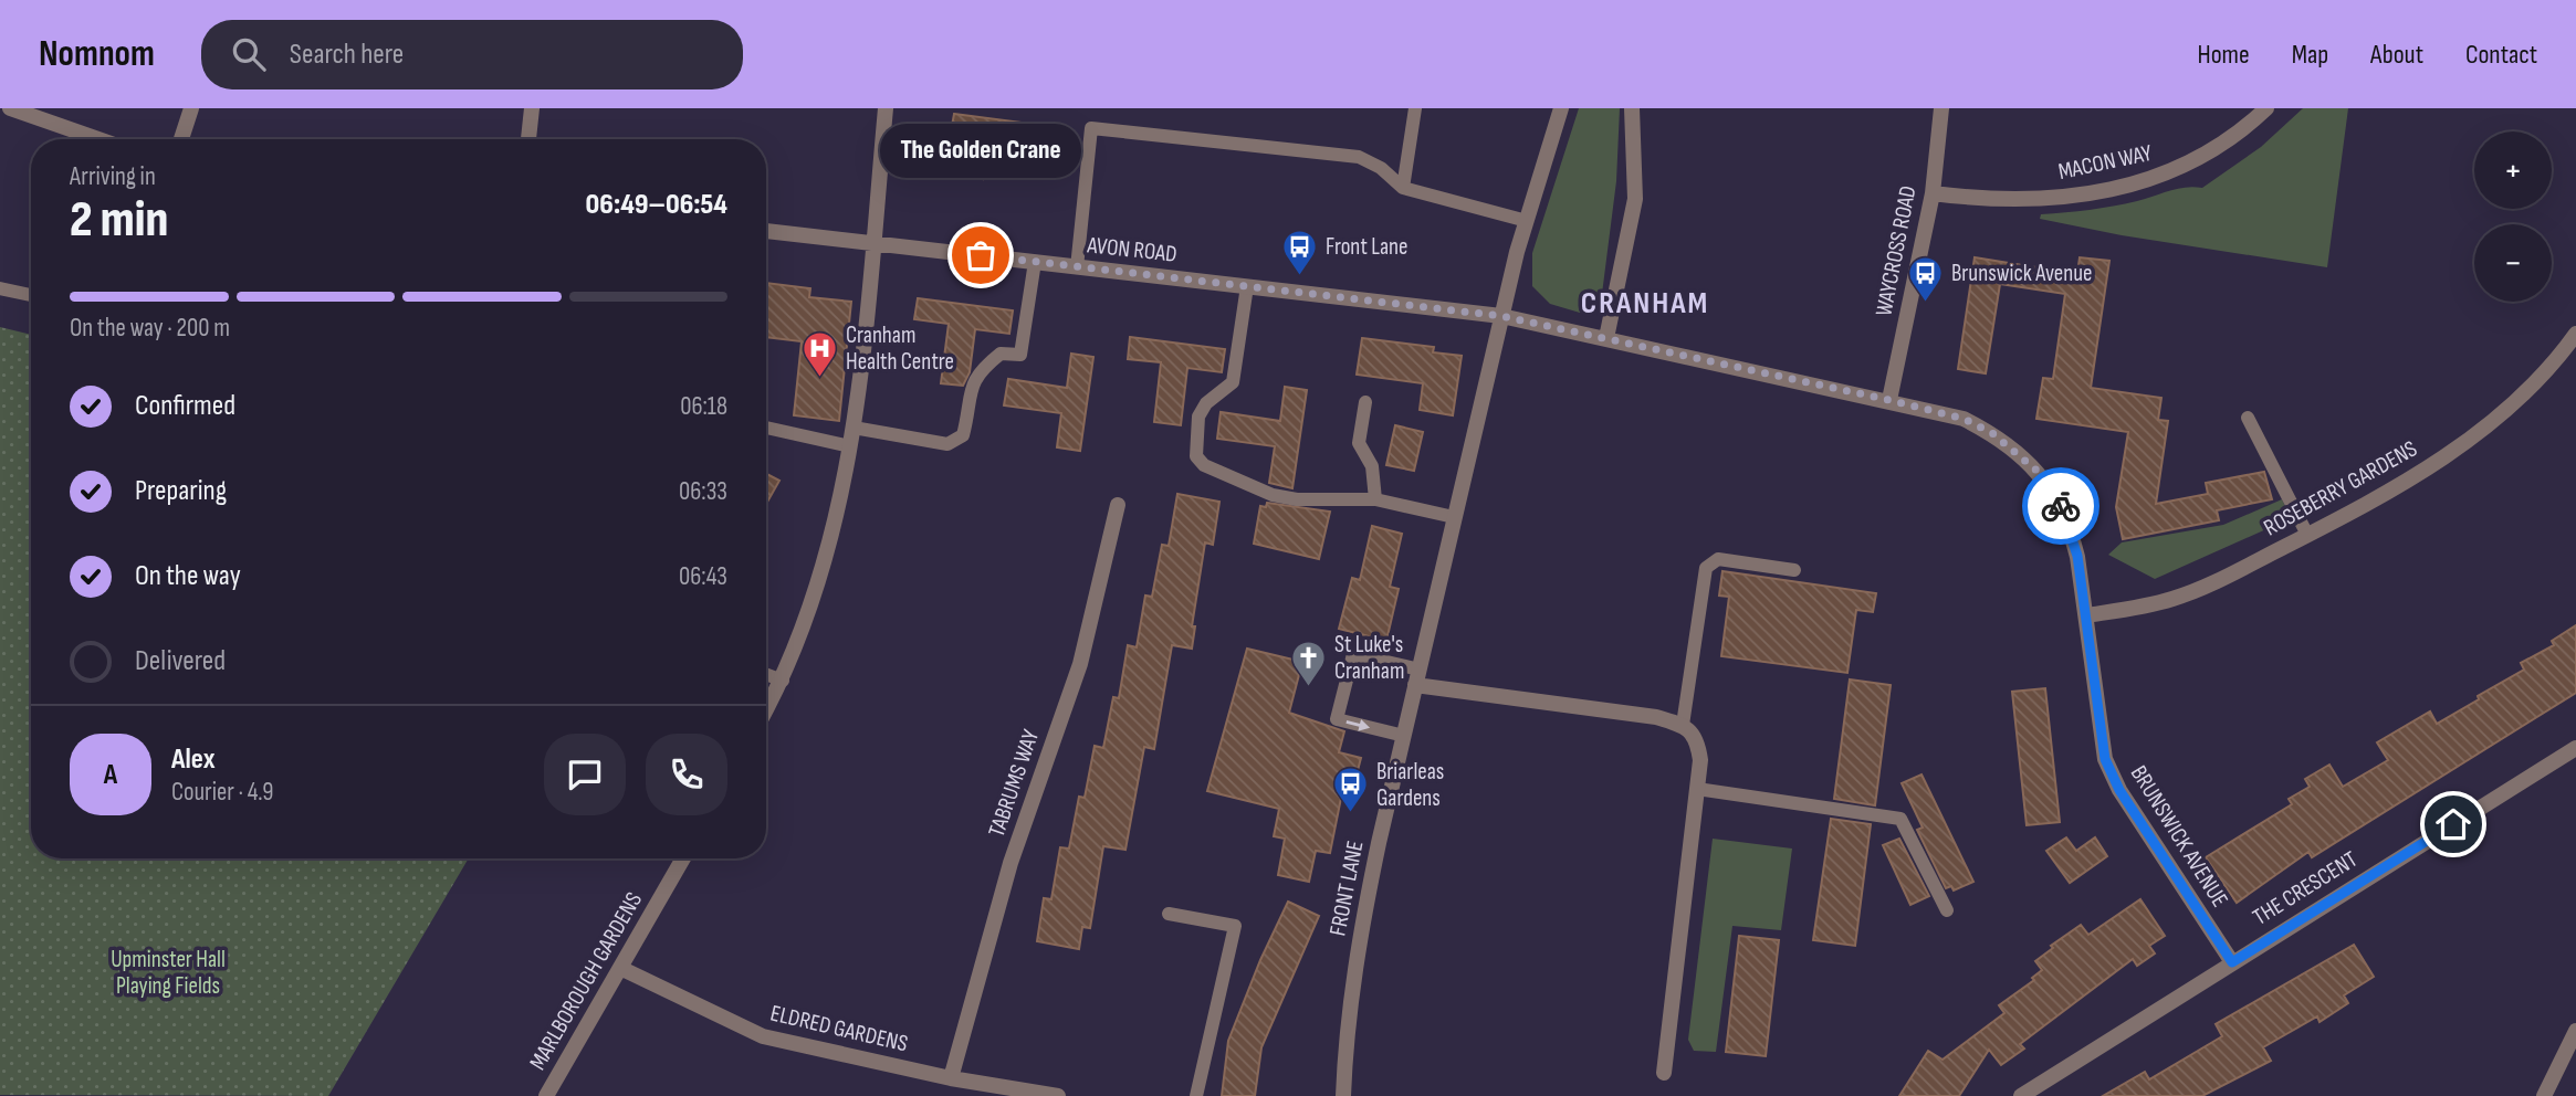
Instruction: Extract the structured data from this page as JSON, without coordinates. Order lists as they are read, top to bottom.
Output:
{
  "streets": {
    "street": [
      "MACON WAY",
      "AVON ROAD",
      "WAYCROSS ROAD",
      "ROSEBERRY GARDENS",
      "TABRUMS WAY",
      "BRUNSWICK AVENUE",
      "FRONT LANE",
      "THE CRESCENT",
      "MARLBOROUGH GARDENS",
      "ELDRED GARDENS"
    ]
  },
  "crossings": [
    ["MACON WAY", "WAYCROSS ROAD"],
    ["AVON ROAD", "BRUNSWICK AVENUE"],
    ["AVON ROAD", "FRONT LANE"],
    ["WAYCROSS ROAD", "BRUNSWICK AVENUE"],
    ["ROSEBERRY GARDENS", "BRUNSWICK AVENUE"],
    ["TABRUMS WAY", "ELDRED GARDENS"],
    ["BRUNSWICK AVENUE", "FRONT LANE"],
    ["BRUNSWICK AVENUE", "THE CRESCENT"],
    ["MARLBOROUGH GARDENS", "ELDRED GARDENS"]
  ],
  "districts": ["CRANHAM"],
  "parks": ["Upminster Hall Playing Fields"],
  "places": {
    "other": ["The Golden Crane"],
    "bus stop": ["Front Lane", "Brunswick Avenue", "Briarleas Gardens"],
    "hospital": ["Cranham Health Centre"],
    "church": ["St Luke's Cranham"]
  },
  "page": {
    "header": "Nomnom",
    "search": "Search here",
    "nav": [
      "Home",
      "Map",
      "About",
      "Contact"
    ],
    "bubble": "The Golden Crane",
    "map_buttons": ["+", "−"],
    "heading": ["2 min", "Arriving in", "06:49–06:54"],
    "panel": ["Alex", "Courier · 4.9"],
    "bar": "On the way · 200 m",
    "list": [
      ["Confirmed", "06:18"],
      ["Preparing", "06:33"],
      ["On the way", "06:43"],
      "Delivered"
    ],
    "round": "A"
  }
}
